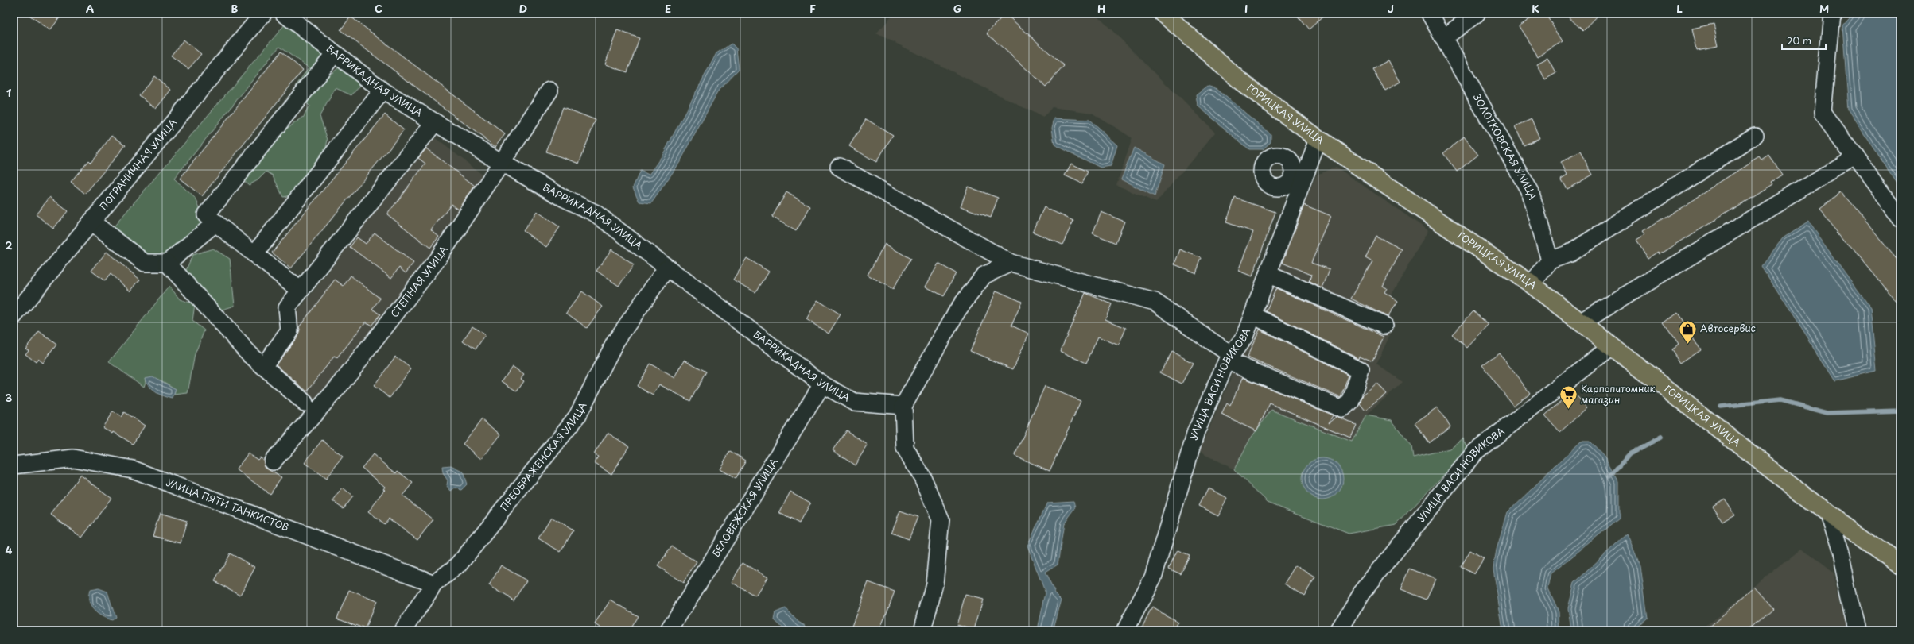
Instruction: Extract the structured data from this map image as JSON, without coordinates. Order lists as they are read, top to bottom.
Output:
{
  "streets": {
    "main road": ["ГОРИЦКАЯ УЛИЦА"],
    "street": [
      "БАРРИКАДНАЯ УЛИЦА",
      "ЗОЛОТКОВСКАЯ УЛИЦА",
      "ПОГРАНИЧНАЯ УЛИЦА",
      "СТЕПНАЯ УЛИЦА",
      "УЛИЦА ВАСИ НОВИКОВА",
      "ПРЕОБРАЖЕНСКАЯ УЛИЦА",
      "УЛИЦА ПЯТИ ТАНКИСТОВ",
      "БЕЛОВЕЖСКАЯ УЛИЦА"
    ]
  },
  "crossings": [
    ["БАРРИКАДНАЯ УЛИЦА", "СТЕПНАЯ УЛИЦА"],
    ["БАРРИКАДНАЯ УЛИЦА", "ПРЕОБРАЖЕНСКАЯ УЛИЦА"],
    ["БАРРИКАДНАЯ УЛИЦА", "БЕЛОВЕЖСКАЯ УЛИЦА"],
    ["ГОРИЦКАЯ УЛИЦА", "УЛИЦА ВАСИ НОВИКОВА"],
    ["ПРЕОБРАЖЕНСКАЯ УЛИЦА", "УЛИЦА ПЯТИ ТАНКИСТОВ"]
  ],
  "places": {
    "shop": ["Автосервис"],
    "supermarket": ["Карпопитомник магазин"]
  },
  "scale_bar": "20 m",
  "grid": {
    "columns": [
      "A",
      "B",
      "C",
      "D",
      "E",
      "F",
      "G",
      "H",
      "I",
      "J",
      "K",
      "L",
      "M"
    ],
    "rows": [
      "1",
      "2",
      "3",
      "4"
    ]
  }
}
